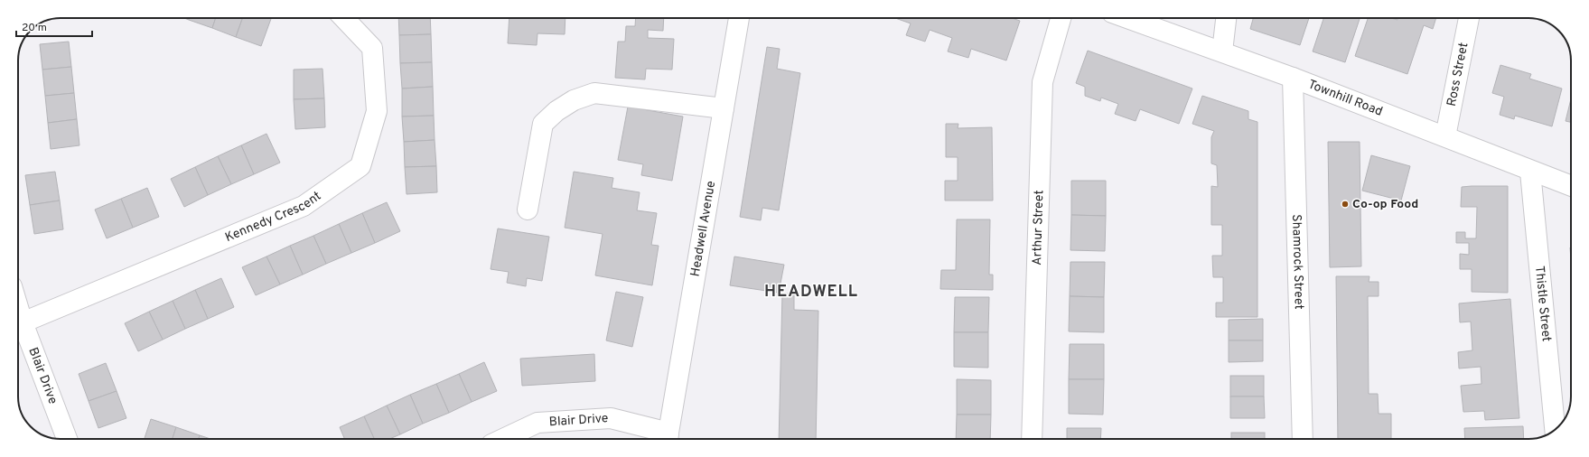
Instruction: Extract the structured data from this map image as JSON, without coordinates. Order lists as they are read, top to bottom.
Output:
{
  "streets": {
    "street": [
      "Ross Street",
      "Townhill Road",
      "Kennedy Crescent",
      "Arthur Street",
      "Headwell Avenue",
      "Shamrock Street",
      "Thistle Street",
      "Blair Drive"
    ]
  },
  "crossings": [
    ["Ross Street", "Townhill Road"],
    ["Townhill Road", "Shamrock Street"],
    ["Townhill Road", "Thistle Street"],
    ["Kennedy Crescent", "Blair Drive"],
    ["Headwell Avenue", "Blair Drive"]
  ],
  "districts": ["HEADWELL"],
  "places": ["Co-op Food"],
  "scale_bar": "20 m"
}
